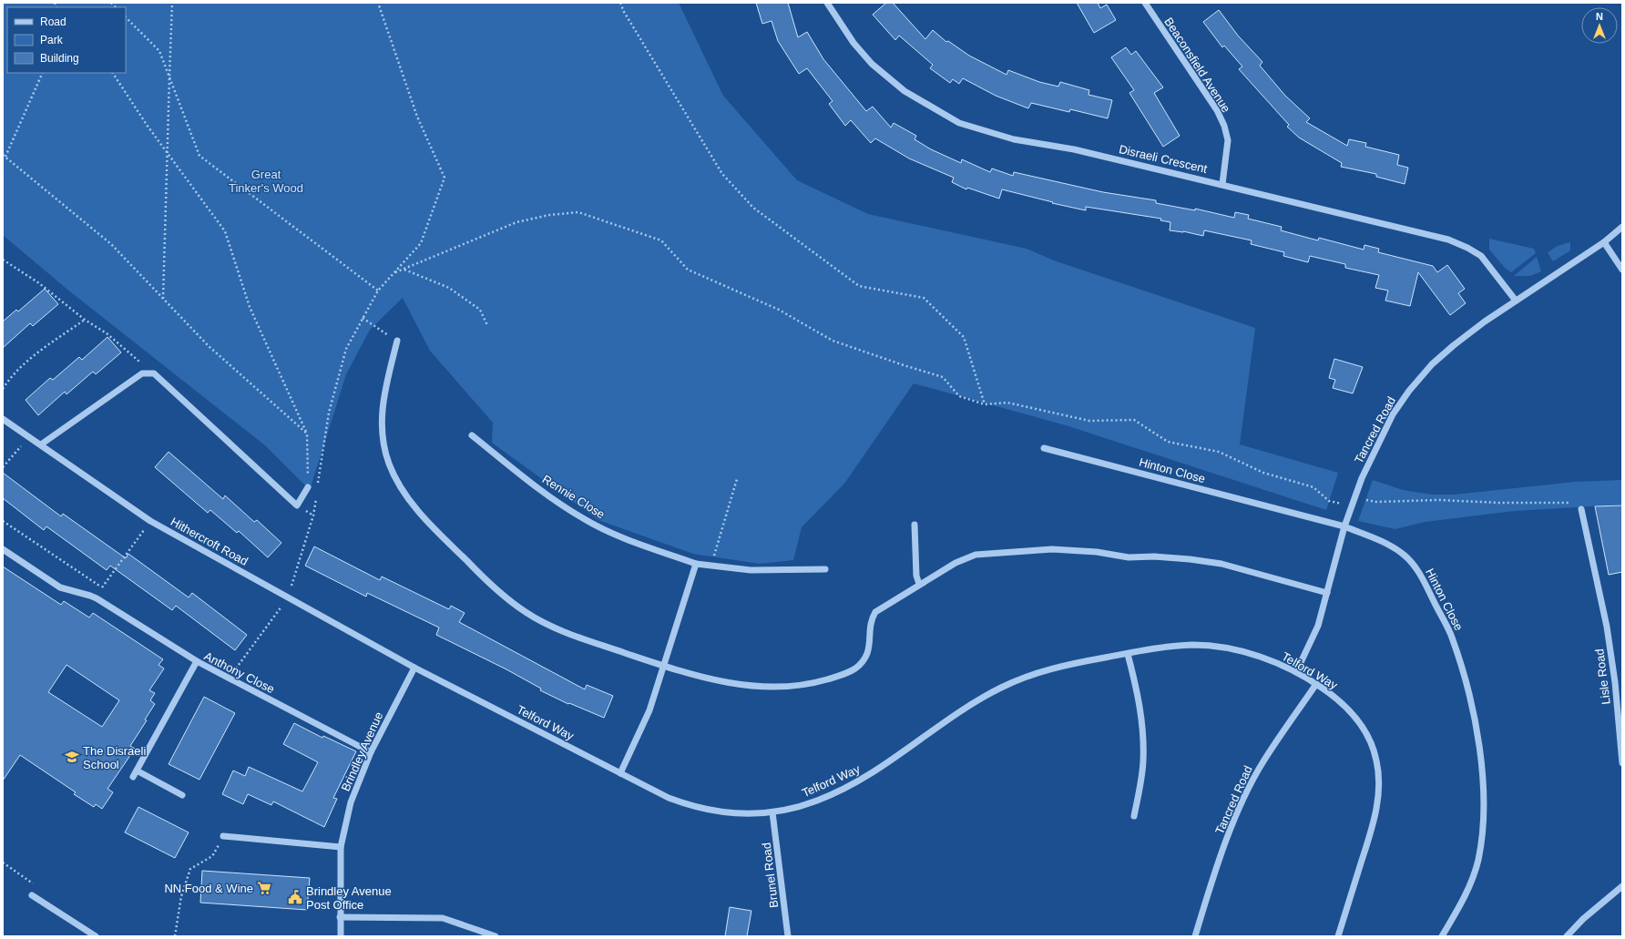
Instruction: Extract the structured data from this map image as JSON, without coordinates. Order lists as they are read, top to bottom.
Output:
{
  "streets": {
    "street": [
      "Beaconsfield Avenue",
      "Disraeli Crescent",
      "Tancred Road",
      "Hinton Close",
      "Rennie Close",
      "Hithercroft Road",
      "Telford Way",
      "Anthony Close",
      "Lisle Road",
      "Brindley Avenue",
      "Brunel Road"
    ]
  },
  "crossings": [
    ["Beaconsfield Avenue", "Disraeli Crescent"],
    ["Disraeli Crescent", "Tancred Road"],
    ["Tancred Road", "Hinton Close"],
    ["Tancred Road", "Telford Way"],
    ["Hithercroft Road", "Telford Way"],
    ["Hithercroft Road", "Brindley Avenue"],
    ["Telford Way", "Brindley Avenue"],
    ["Telford Way", "Brunel Road"],
    ["Anthony Close", "Brindley Avenue"]
  ],
  "parks": ["Great Tinker's Wood"],
  "places": {
    "school or university": ["The Disraeli School"],
    "supermarket": ["NN Food & Wine"],
    "public building": ["Brindley Avenue Post Office"]
  },
  "legend": ["Road", "Park", "Building"],
  "north": "top"
}
